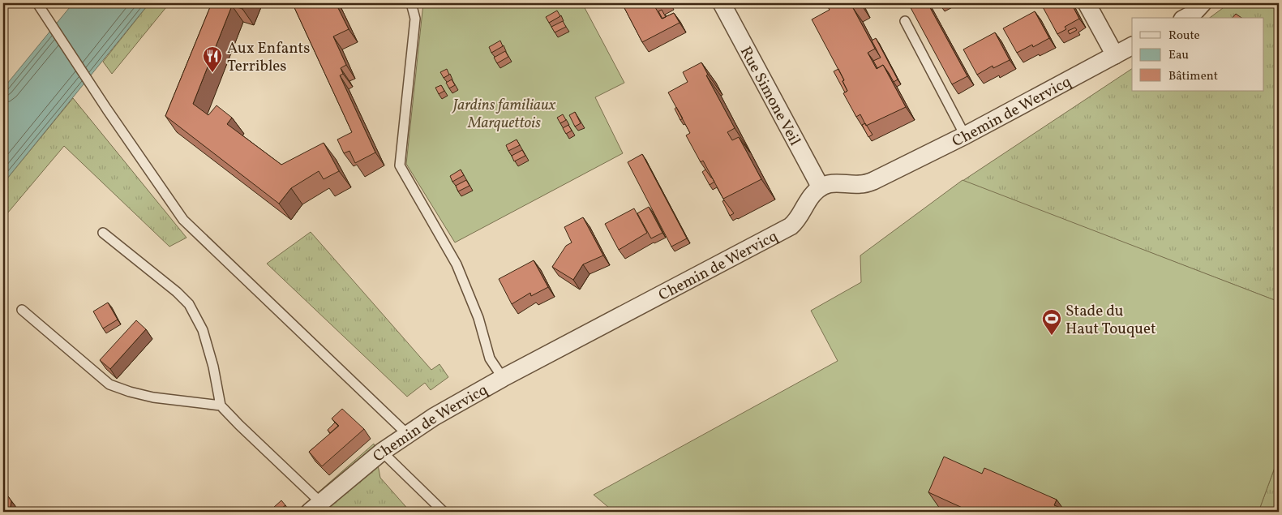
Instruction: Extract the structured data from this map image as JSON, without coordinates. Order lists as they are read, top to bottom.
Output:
{
  "streets": {
    "street": ["Rue Simone Veil", "Chemin de Wervicq"]
  },
  "crossings": [
    ["Rue Simone Veil", "Chemin de Wervicq"]
  ],
  "parks": ["Jardins familiaux Marquettois"],
  "places": {
    "restaurant": ["Aux Enfants Terribles"],
    "sports": ["Stade du Haut Touquet"]
  },
  "legend": ["Route", "Eau", "Bâtiment"]
}
